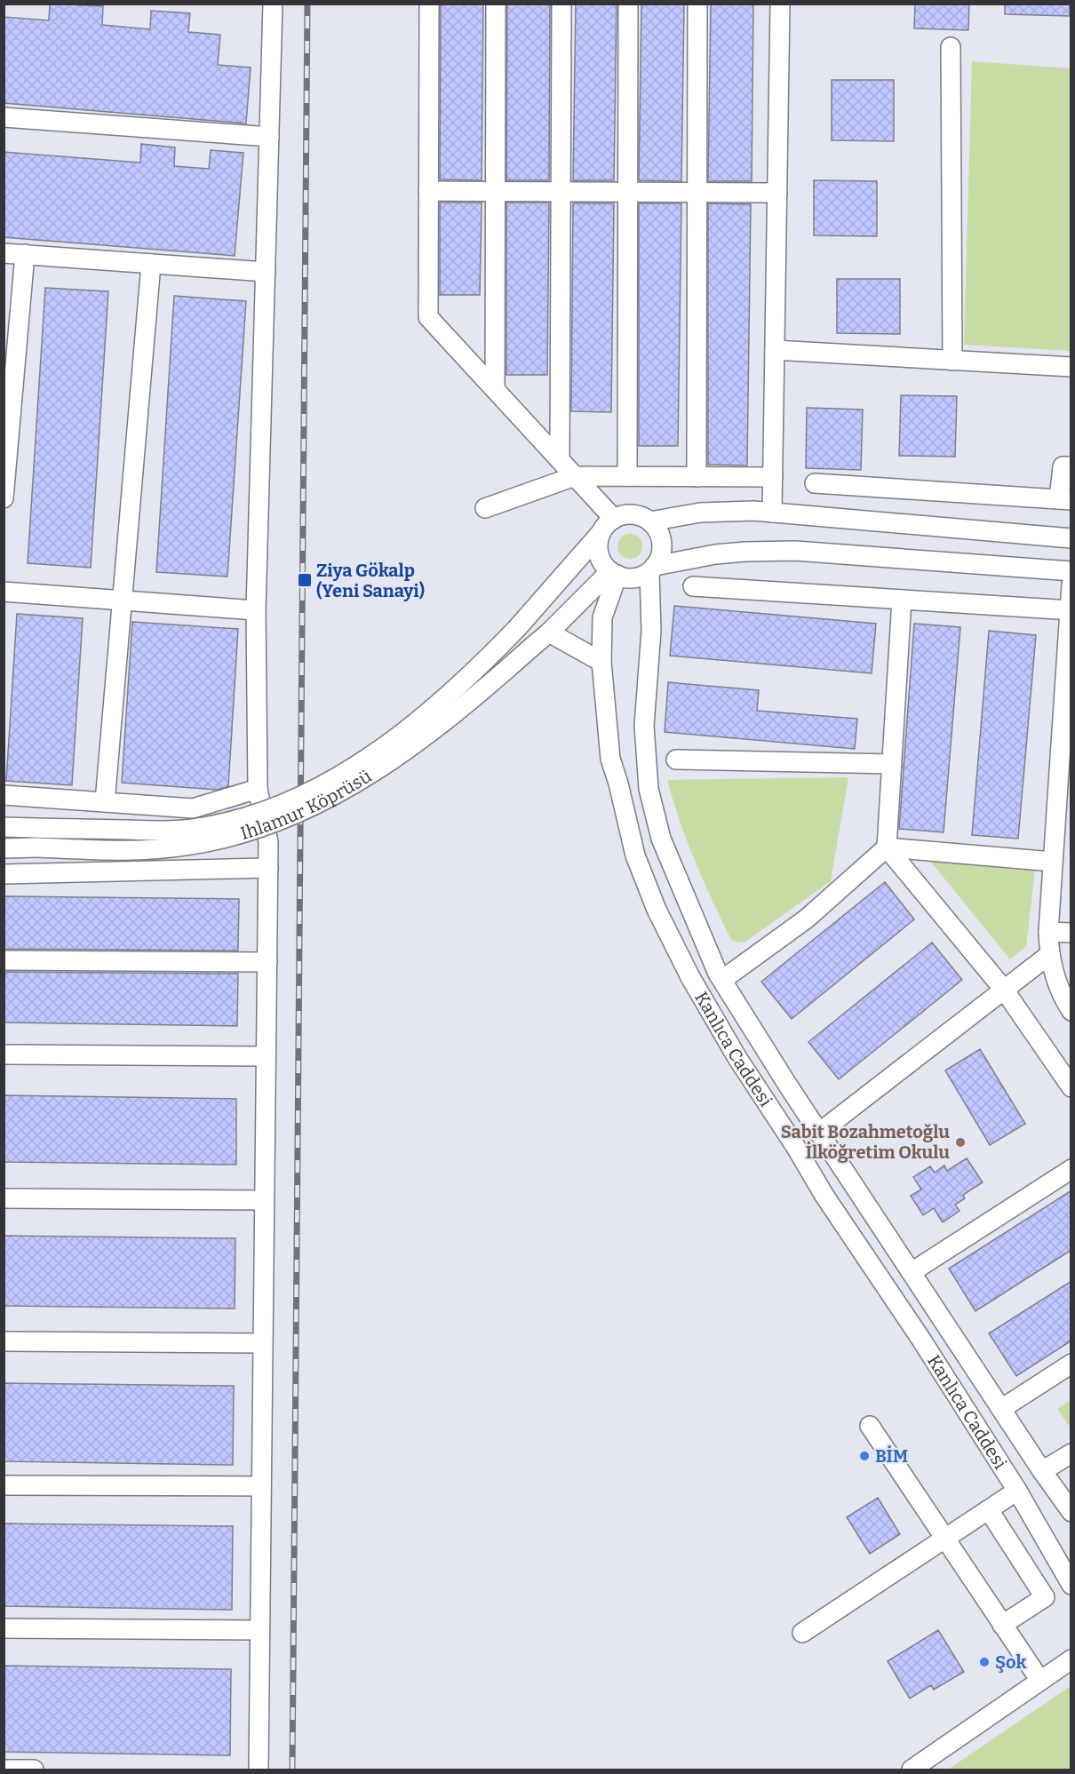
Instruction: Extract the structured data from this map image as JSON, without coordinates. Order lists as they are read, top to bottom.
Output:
{
  "streets": {
    "street": ["Ihlamur Köprüsü", "Kanlıca Caddesi"]
  },
  "crossings": [
    ["Ihlamur Köprüsü", "Kanlıca Caddesi"]
  ],
  "places": {
    "transit": ["Ziya Gökalp (Yeni Sanayi)"],
    "other": ["Sabit Bozahmetoğlu İlköğretim Okulu", "BİM", "Şok"]
  }
}
